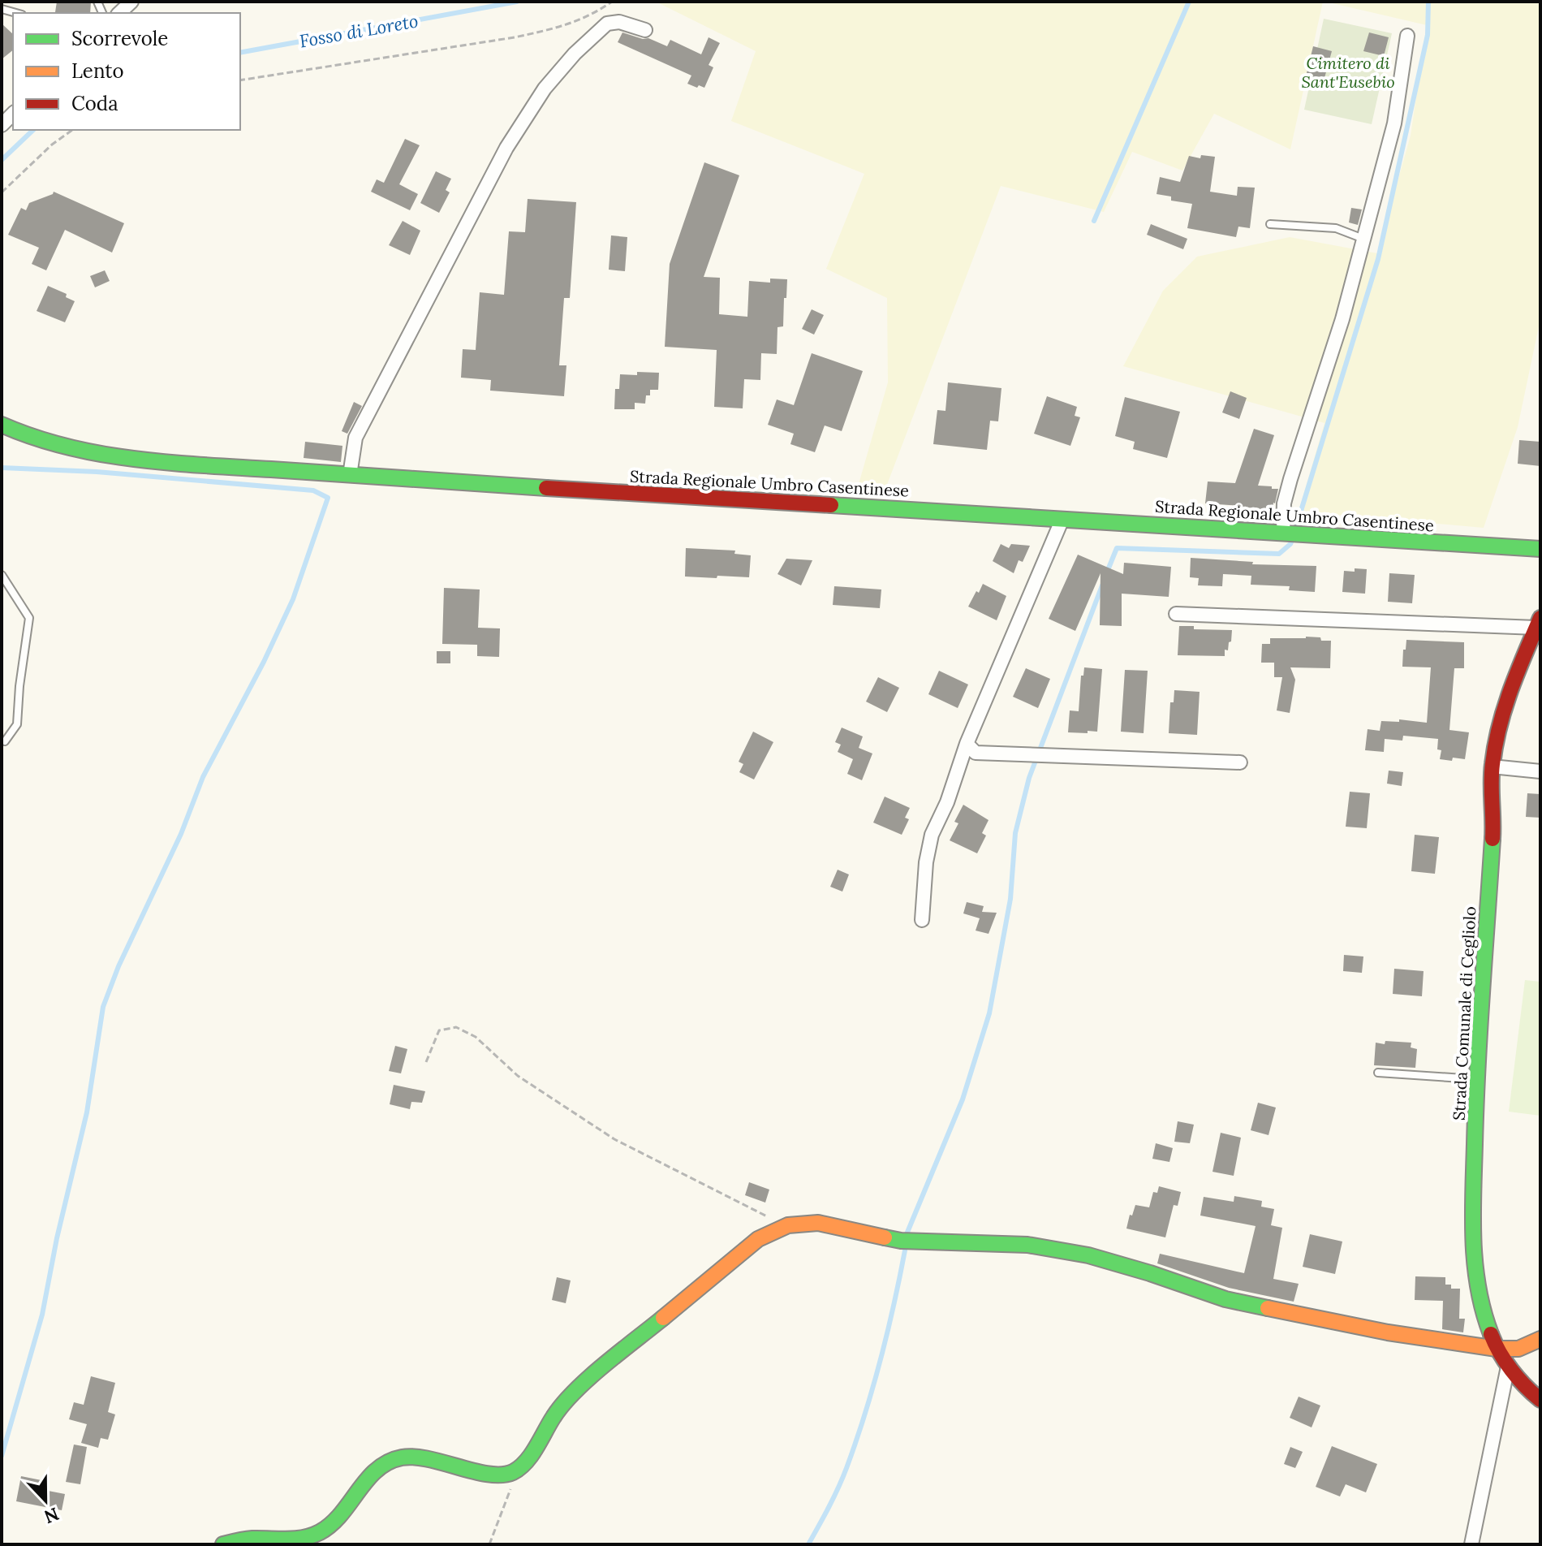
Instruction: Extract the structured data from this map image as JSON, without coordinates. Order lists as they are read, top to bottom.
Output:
{
  "streets": {
    "street": ["Strada Regionale Umbro Casentinese", "Strada Comunale di Cegliolo"]
  },
  "water": ["Fosso di Loreto"],
  "parks": ["Cimitero di Sant'Eusebio"],
  "legend": ["Scorrevole", "Lento", "Coda"],
  "north": "bottom"
}
